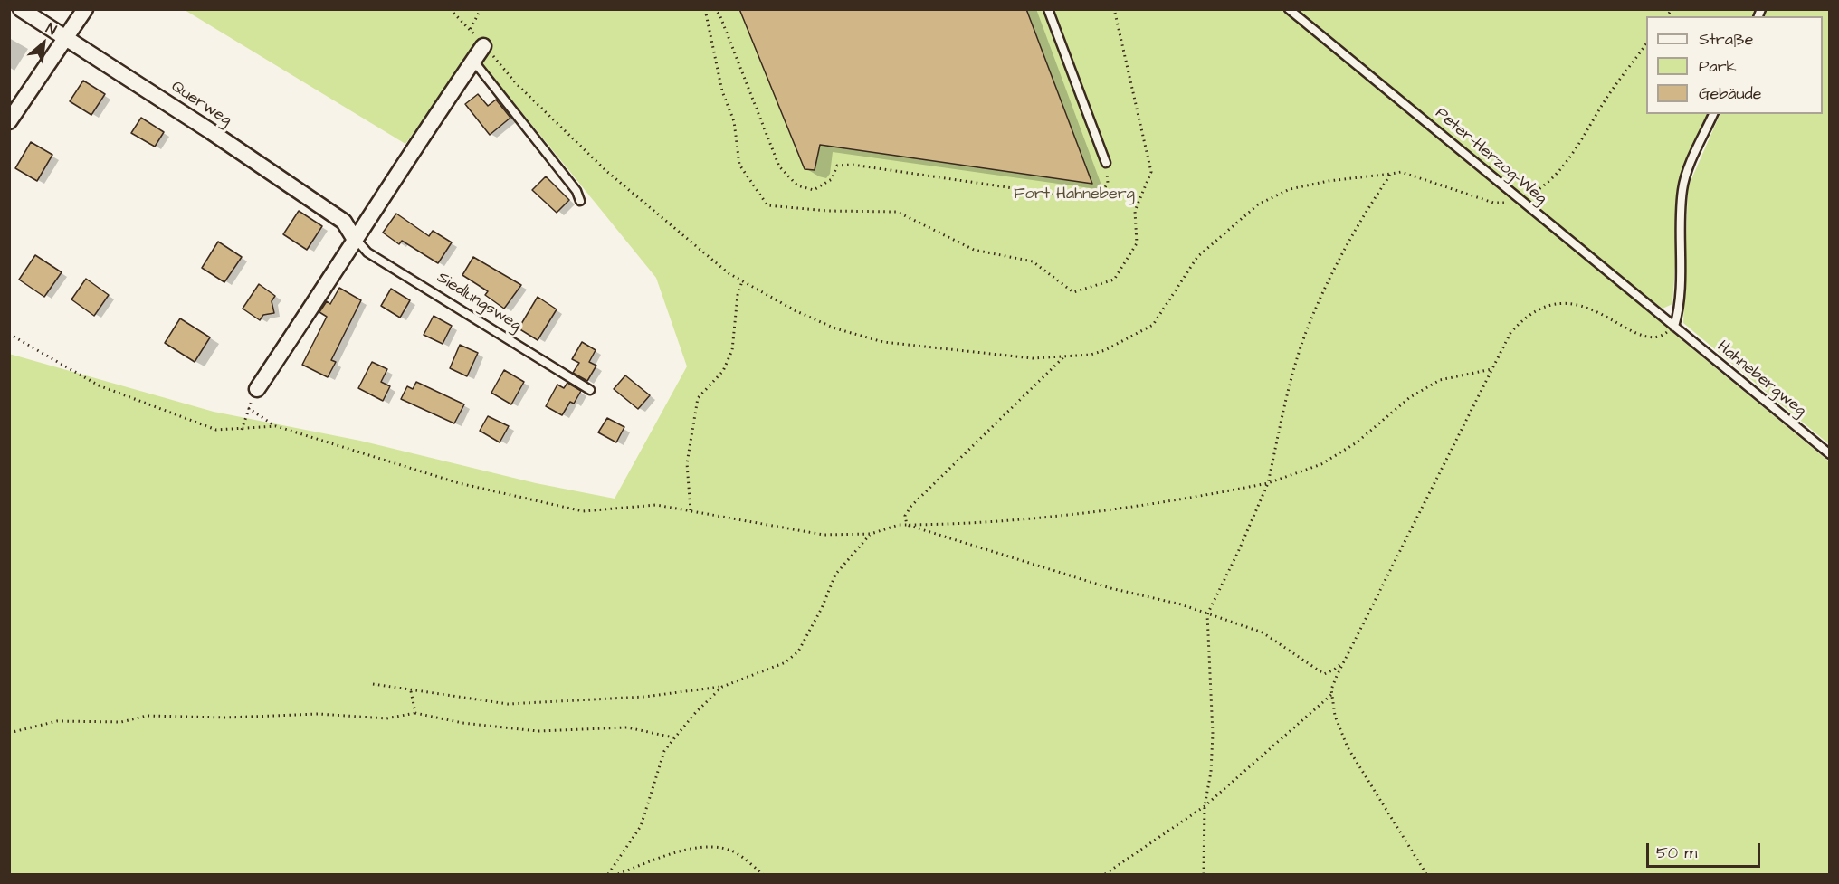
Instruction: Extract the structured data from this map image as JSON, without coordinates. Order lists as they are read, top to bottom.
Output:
{
  "streets": {
    "street": ["Querweg"],
    "lane": ["Peter-Herzog-Weg", "Siedlungsweg", "Hahnebergweg"]
  },
  "crossings": [
    ["Querweg", "Siedlungsweg"],
    ["Peter-Herzog-Weg", "Hahnebergweg"]
  ],
  "parks": ["Fort Hahneberg"],
  "legend": ["Straße", "Park", "Gebäude"],
  "scale_bar": "50 m",
  "north": "top right"
}
